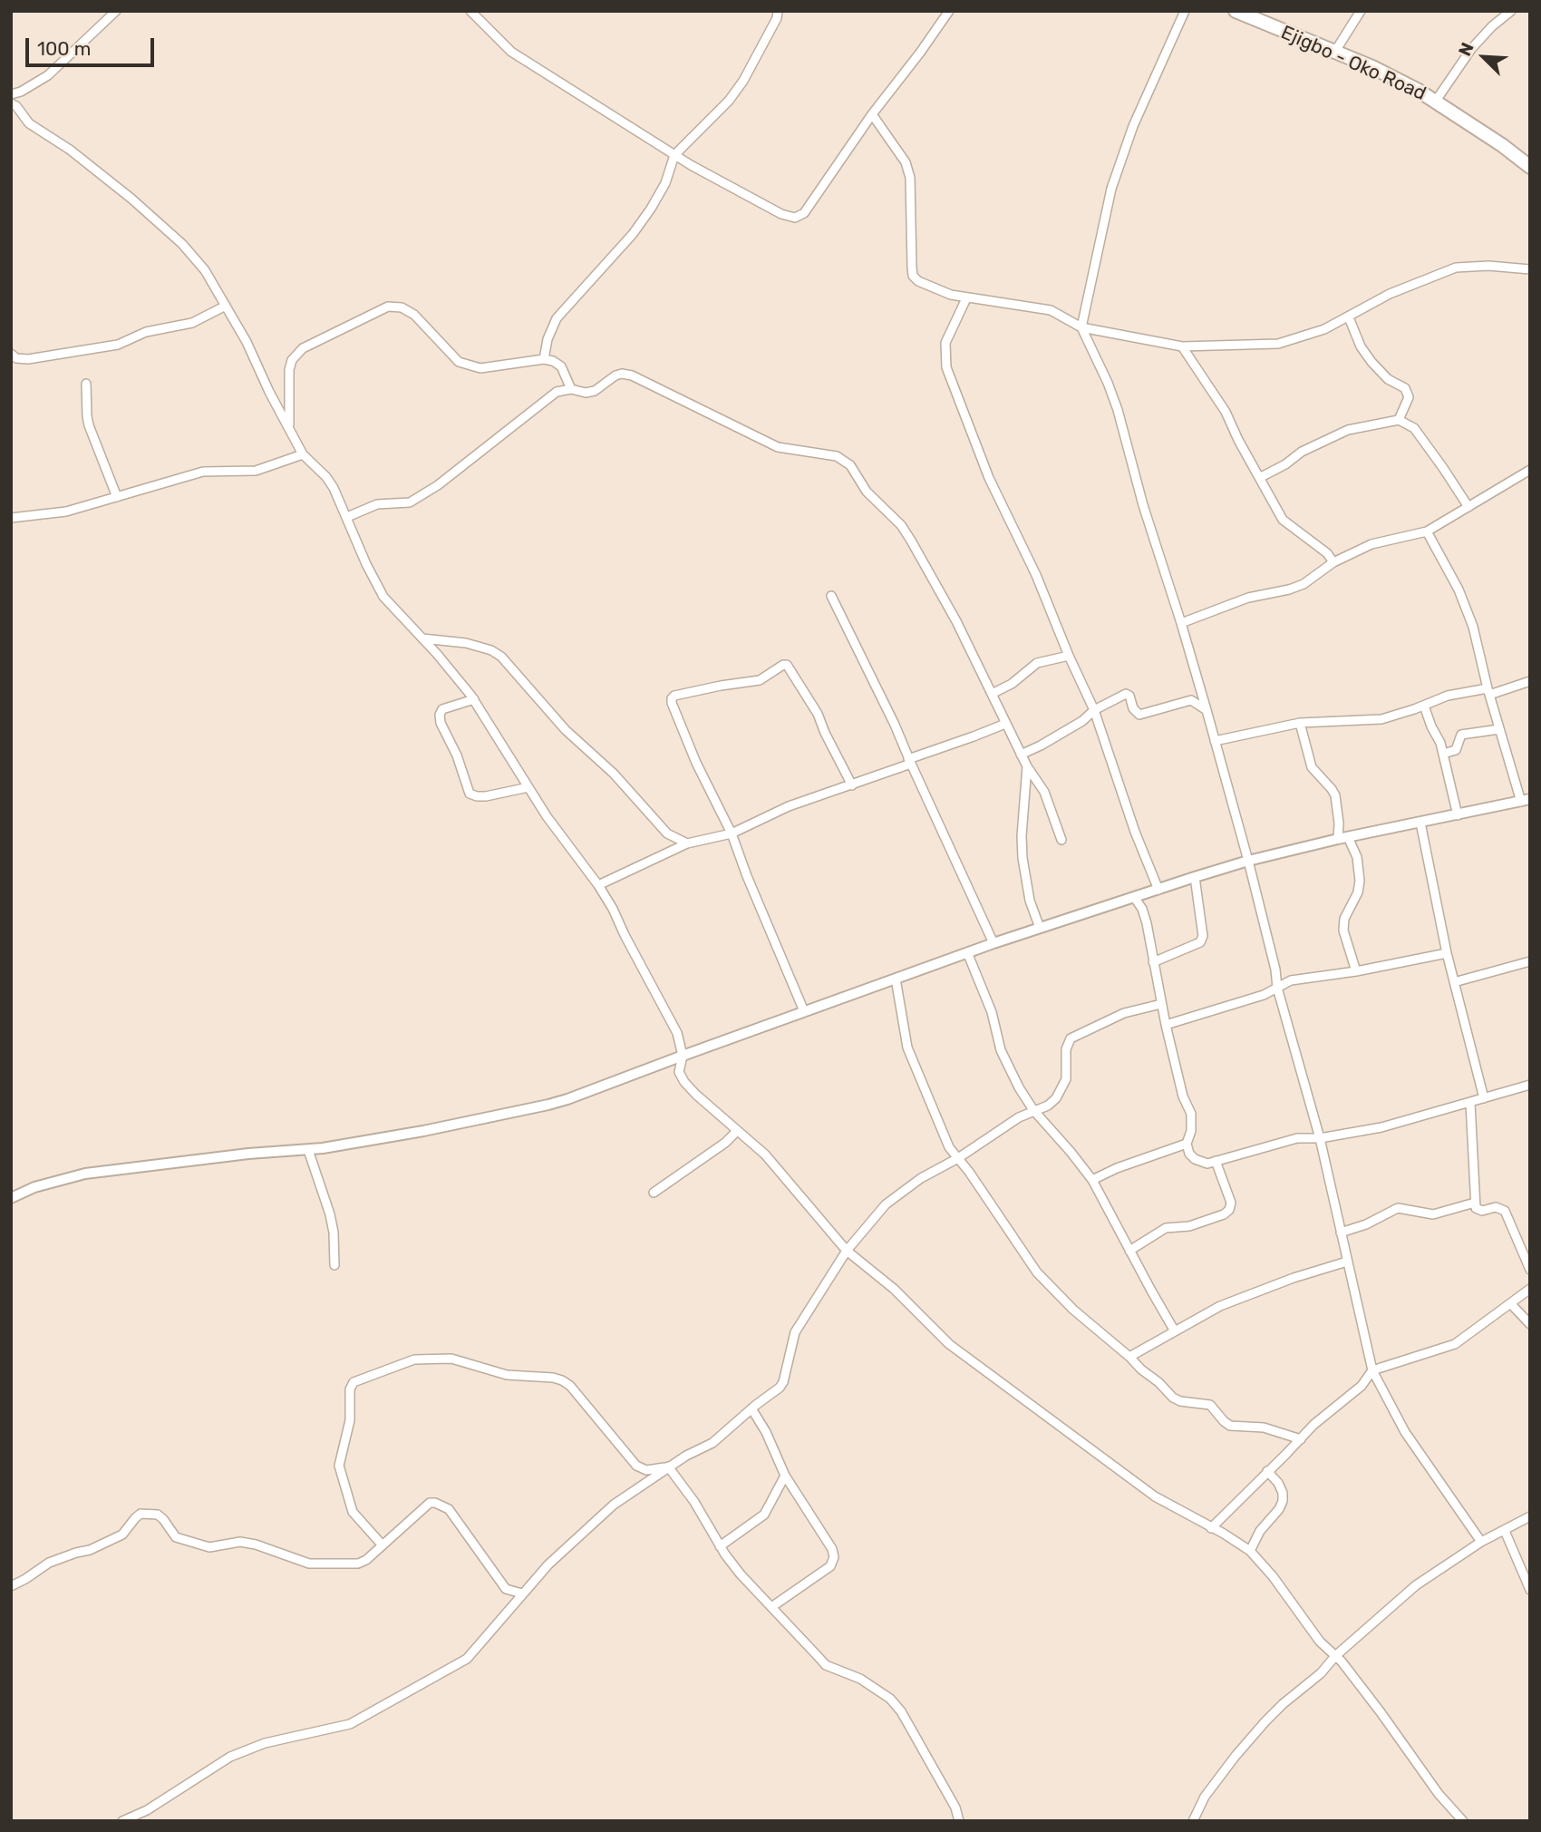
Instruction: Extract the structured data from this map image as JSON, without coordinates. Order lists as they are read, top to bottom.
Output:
{
  "streets": {
    "main road": ["Ejigbo - Oko Road"]
  },
  "scale_bar": "100 m",
  "north": "top left"
}
